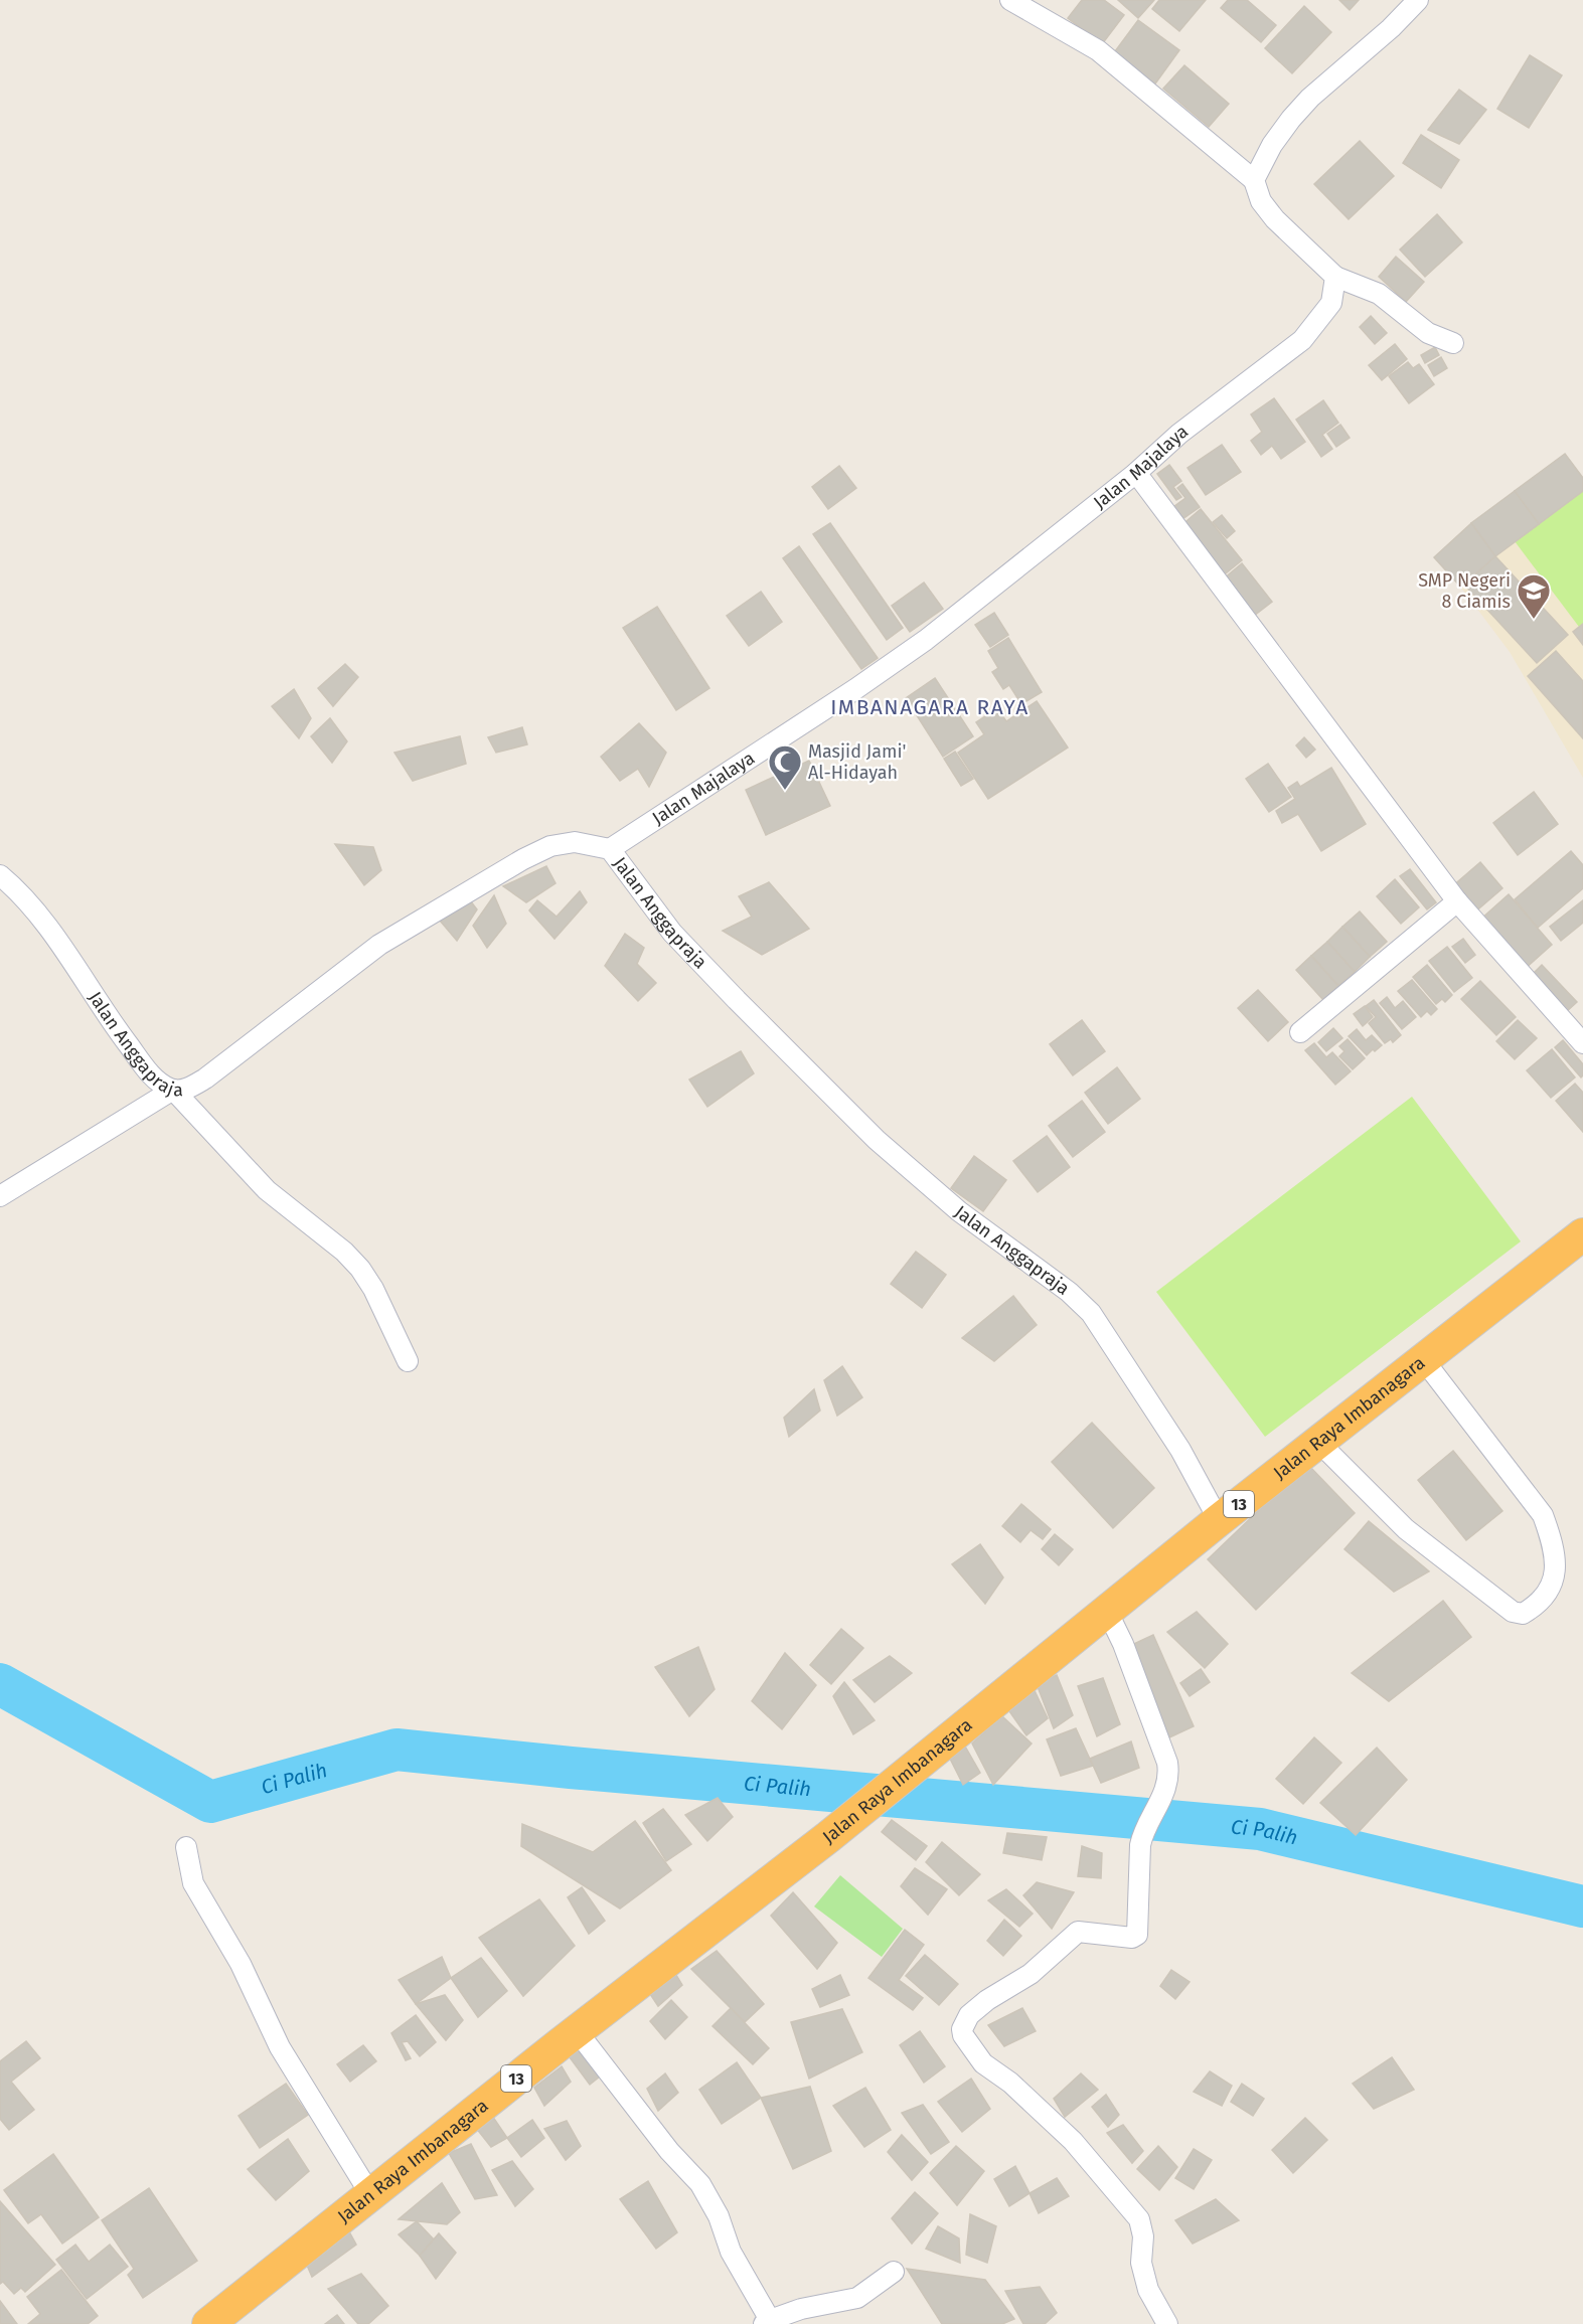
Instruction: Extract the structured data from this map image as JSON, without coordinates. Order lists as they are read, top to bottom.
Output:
{
  "streets": {
    "highway": ["Jalan Raya Imbanagara", "13"],
    "street": ["Jalan Majalaya", "Jalan Anggapraja"]
  },
  "crossings": [
    ["Jalan Majalaya", "Jalan Anggapraja"],
    ["Jalan Anggapraja", "Jalan Raya Imbanagara"]
  ],
  "districts": ["IMBANAGARA RAYA"],
  "water": ["Ci Palih"],
  "places": {
    "school or university": ["SMP Negeri 8 Ciamis"],
    "mosque": ["Masjid Jami' Al-Hidayah"]
  }
}
